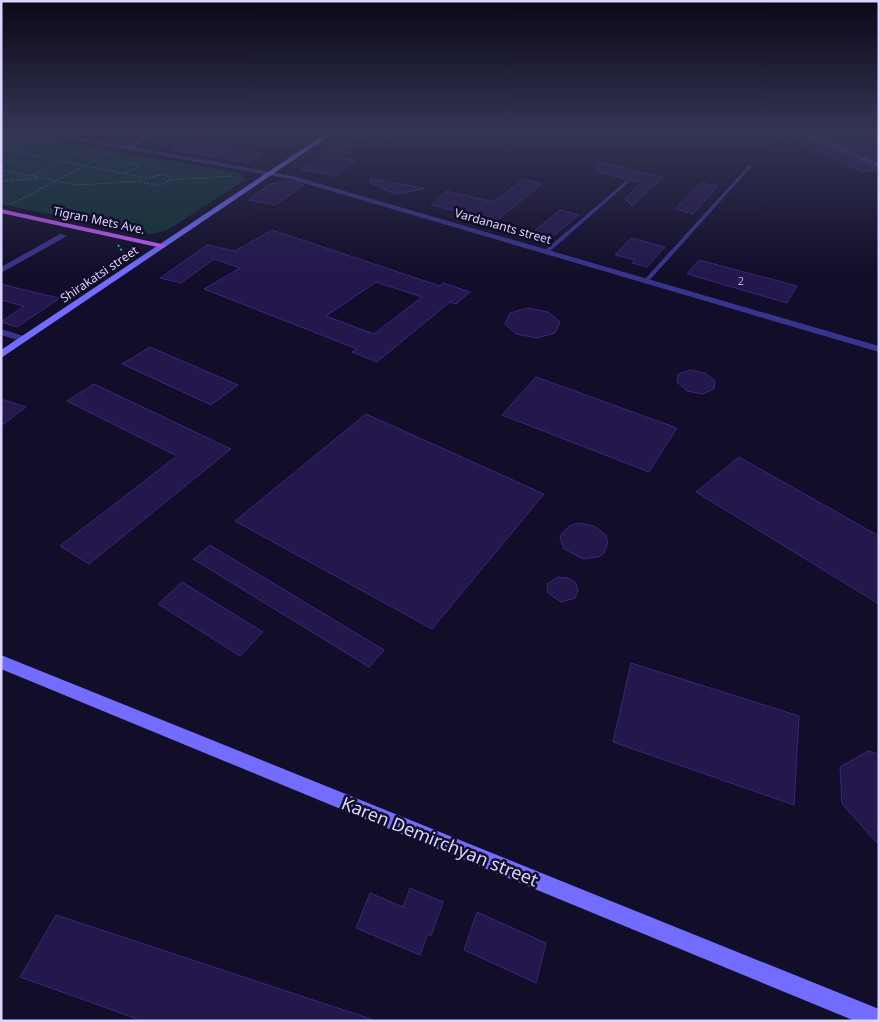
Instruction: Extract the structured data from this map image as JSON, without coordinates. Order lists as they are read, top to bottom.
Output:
{
  "streets": {
    "main road": ["Tigran Mets Ave.", "Shirakatsi street", "Karen Demirchyan street"],
    "street": ["Vardanants street"]
  },
  "crossings": [
    ["Tigran Mets Ave.", "Shirakatsi street"]
  ],
  "house_numbers": ["2"]
}
